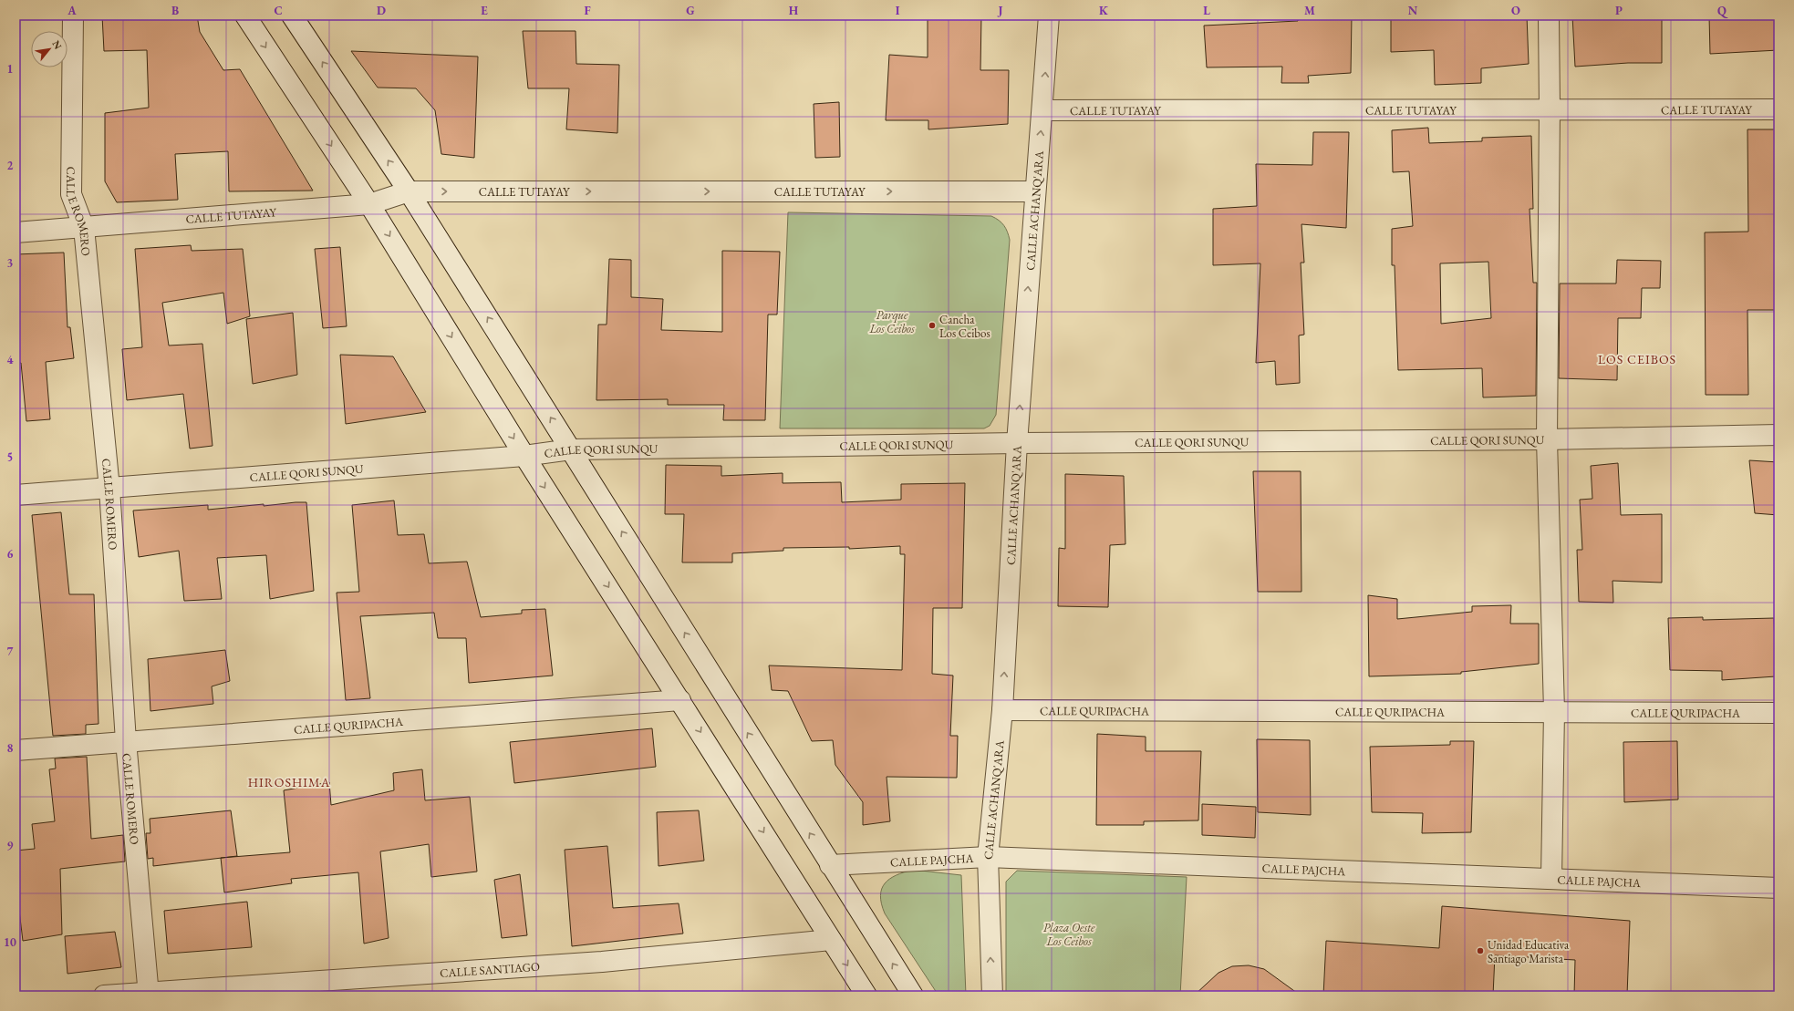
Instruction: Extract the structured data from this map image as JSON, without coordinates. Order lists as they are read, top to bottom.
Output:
{
  "streets": {
    "street": [
      "CALLE TUTAYAY",
      "CALLE ACHANQ'ARA",
      "CALLE ROMERO",
      "CALLE QORI SUNQU",
      "CALLE QURIPACHA",
      "CALLE PAJCHA",
      "CALLE SANTIAGO"
    ]
  },
  "crossings": [
    ["CALLE TUTAYAY", "CALLE ACHANQ'ARA"],
    ["CALLE TUTAYAY", "CALLE ROMERO"],
    ["CALLE ACHANQ'ARA", "CALLE QORI SUNQU"],
    ["CALLE ACHANQ'ARA", "CALLE QURIPACHA"],
    ["CALLE ACHANQ'ARA", "CALLE PAJCHA"],
    ["CALLE ROMERO", "CALLE QORI SUNQU"],
    ["CALLE ROMERO", "CALLE QURIPACHA"],
    ["CALLE ROMERO", "CALLE SANTIAGO"]
  ],
  "one_way": ["CALLE TUTAYAY", "CALLE ACHANQ'ARA"],
  "districts": ["LOS CEIBOS", "HIROSHIMA"],
  "parks": ["Parque Los Ceibos", "Plaza Oeste Los Ceibos"],
  "places": ["Cancha Los Ceibos", "Unidad Educativa Santiago Marista"],
  "north": "top right",
  "grid": {
    "columns": [
      "A",
      "B",
      "C",
      "D",
      "E",
      "F",
      "G",
      "H",
      "I",
      "J",
      "K",
      "L",
      "M",
      "N",
      "O",
      "P",
      "Q"
    ],
    "rows": [
      "1",
      "2",
      "3",
      "4",
      "5",
      "6",
      "7",
      "8",
      "9",
      "10"
    ]
  }
}
